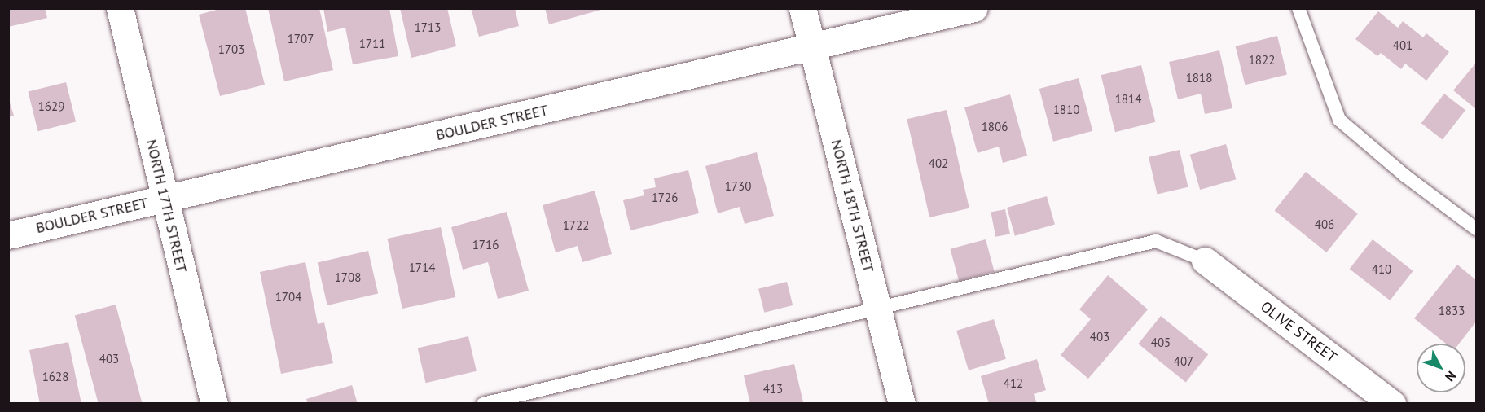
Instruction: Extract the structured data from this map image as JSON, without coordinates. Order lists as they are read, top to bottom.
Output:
{
  "streets": {
    "street": [
      "BOULDER STREET",
      "NORTH 17TH STREET",
      "NORTH 18TH STREET",
      "OLIVE STREET"
    ]
  },
  "crossings": [
    ["BOULDER STREET", "NORTH 17TH STREET"],
    ["BOULDER STREET", "NORTH 18TH STREET"]
  ],
  "house_numbers": [
    "1713",
    "1707",
    "1711",
    "401",
    "1703",
    "1822",
    "1818",
    "1814",
    "1629",
    "1810",
    "1806",
    "402",
    "1730",
    "1726",
    "406",
    "1722",
    "1716",
    "1714",
    "410",
    "1708",
    "1704",
    "1833",
    "403",
    "405",
    "403",
    "407",
    "1628",
    "412",
    "413"
  ],
  "north": "bottom right"
}
